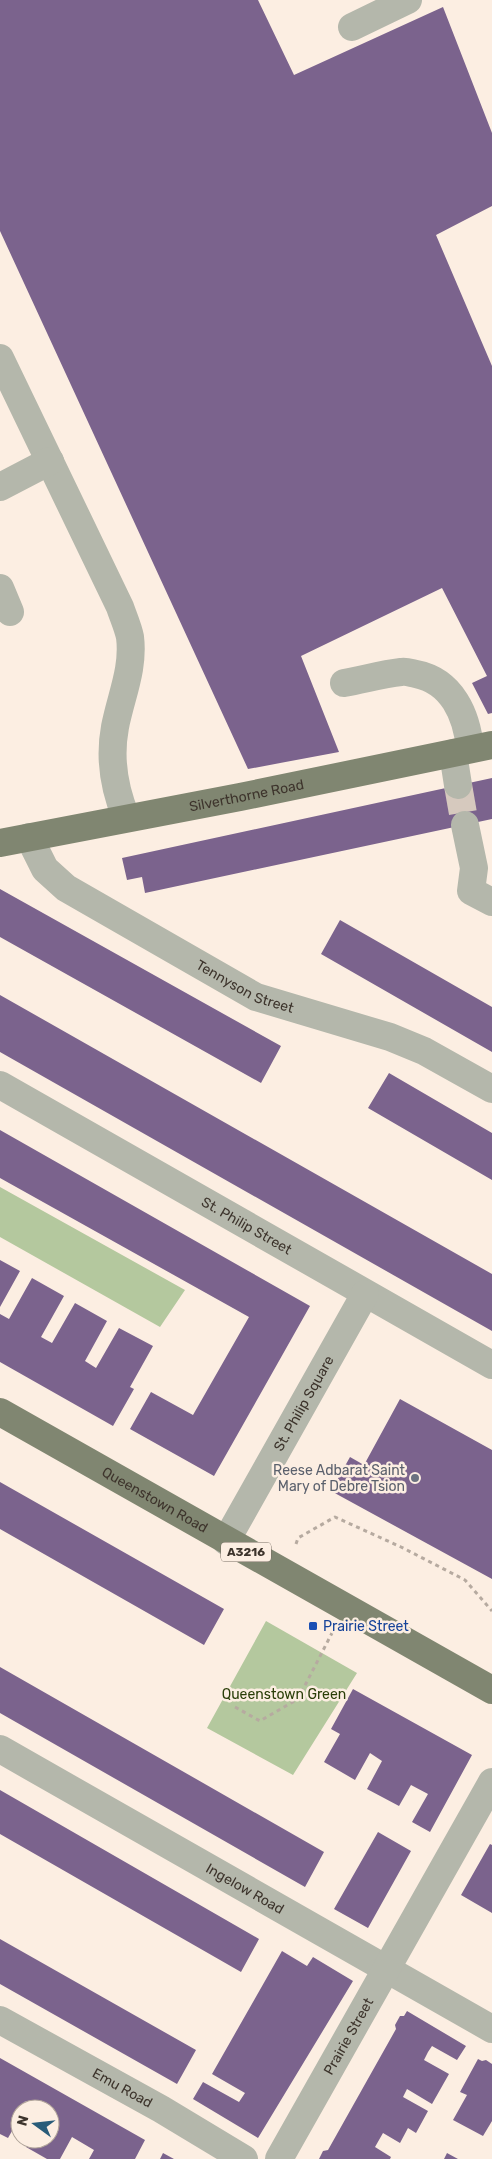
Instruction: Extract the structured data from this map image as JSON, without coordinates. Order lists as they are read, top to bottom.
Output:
{
  "streets": {
    "main road": ["Silverthorne Road", "Queenstown Road", "A3216"],
    "street": [
      "Tennyson Street",
      "St. Philip Street",
      "St. Philip Square",
      "Ingelow Road",
      "Prairie Street",
      "Emu Road"
    ]
  },
  "crossings": [
    ["Silverthorne Road", "Tennyson Street"],
    ["St. Philip Street", "St. Philip Square"],
    ["St. Philip Square", "Queenstown Road"],
    ["Ingelow Road", "Prairie Street"]
  ],
  "parks": ["Queenstown Green"],
  "places": {
    "other": ["Reese Adbarat Saint Mary of Debre Tsion"],
    "transit": ["Prairie Street"]
  },
  "north": "left"
}
